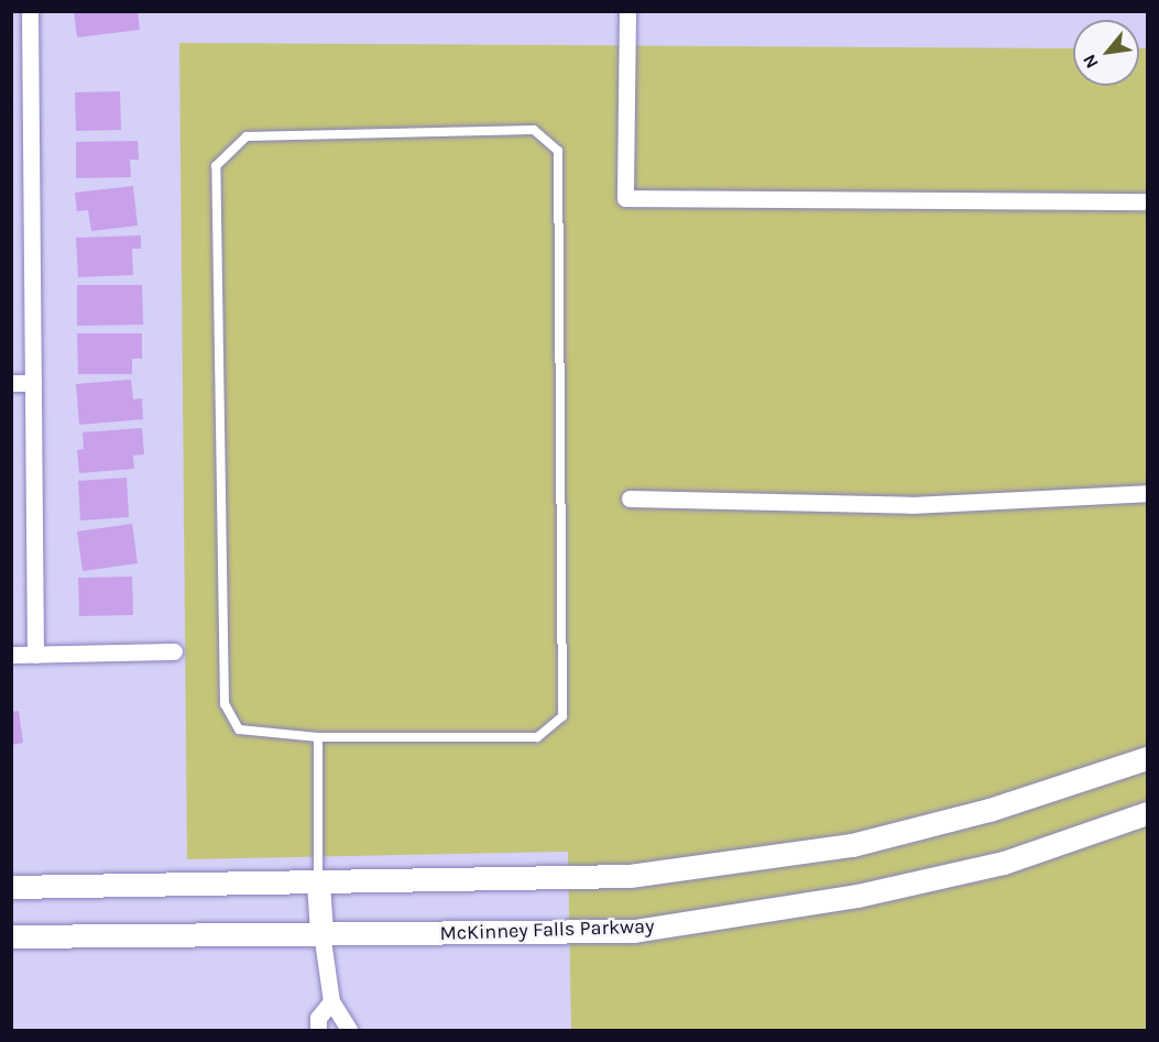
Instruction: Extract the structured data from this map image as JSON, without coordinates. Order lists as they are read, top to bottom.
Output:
{
  "streets": {
    "main road": ["McKinney Falls Parkway"]
  },
  "north": "bottom left"
}
